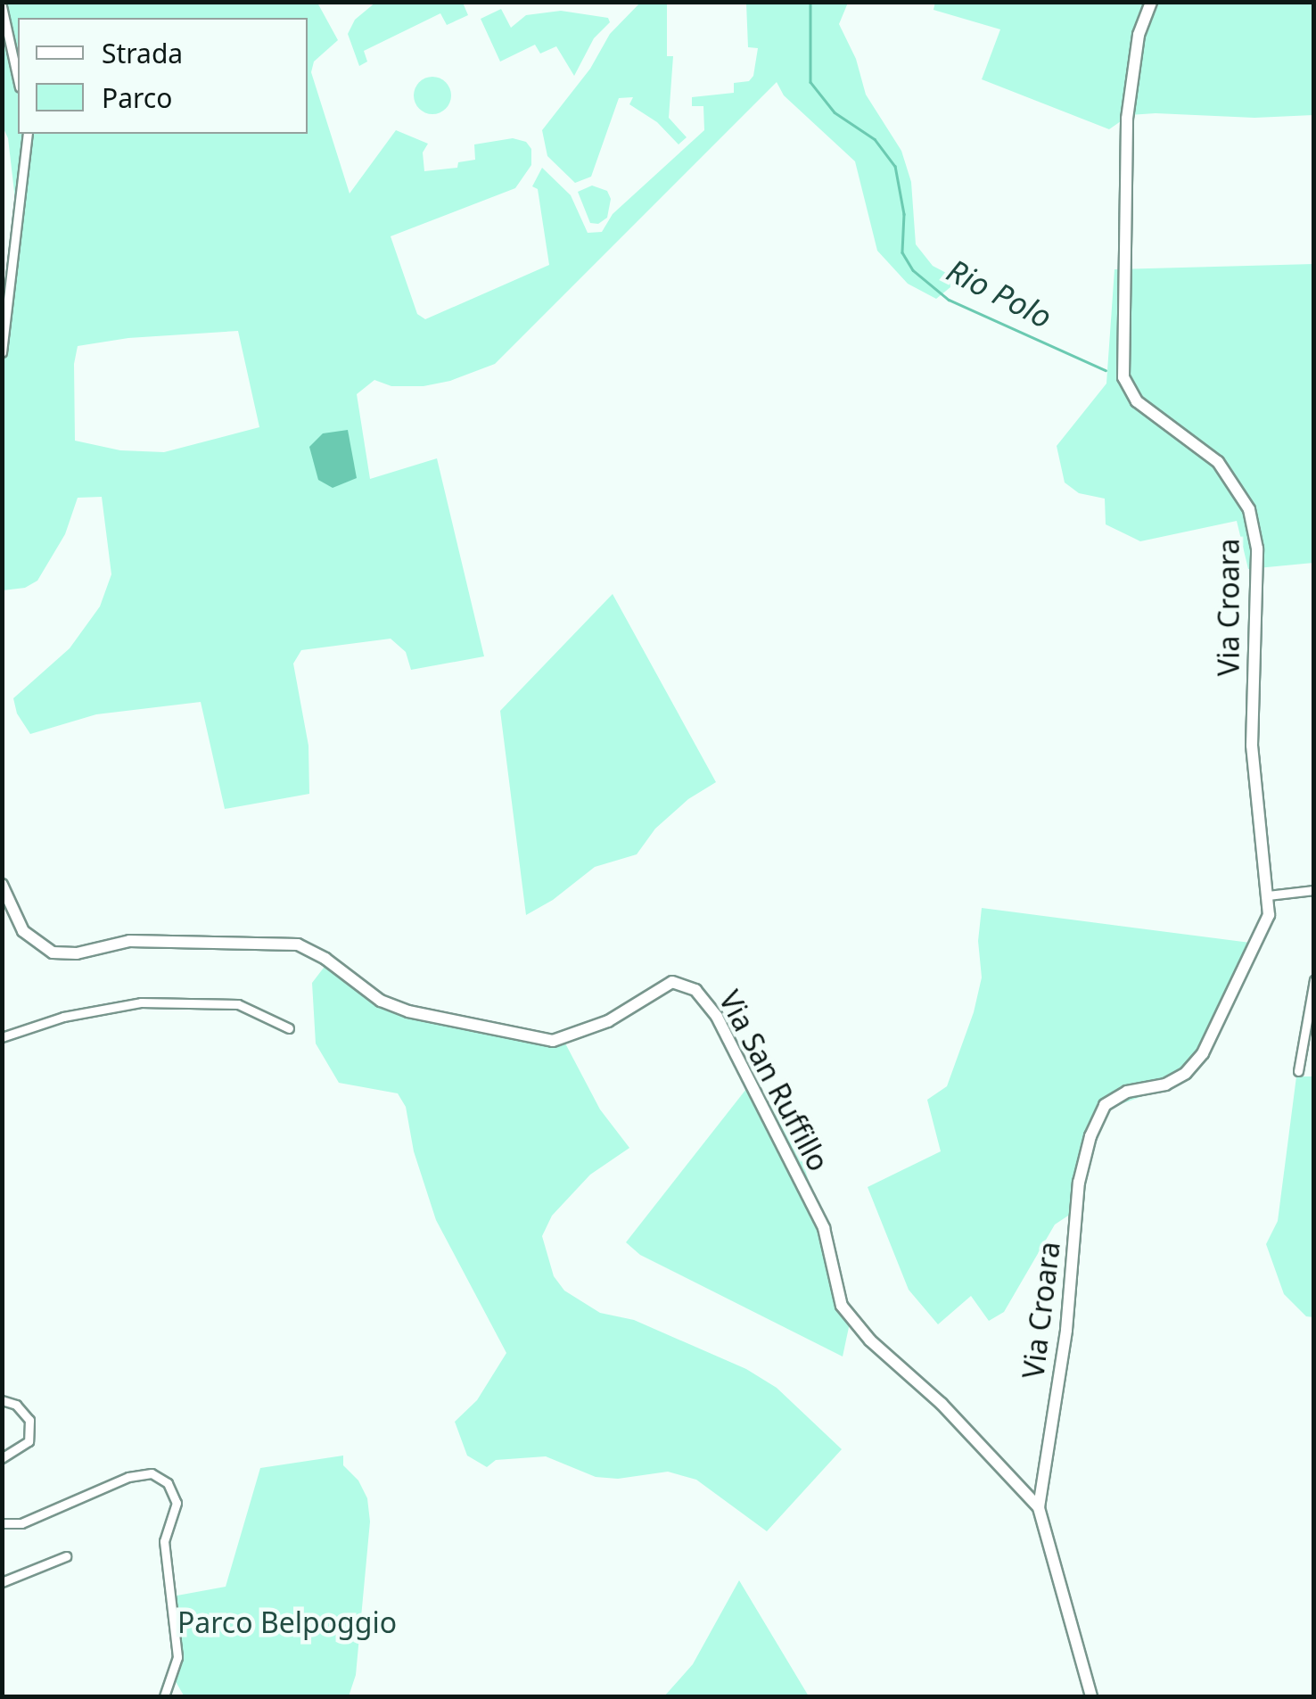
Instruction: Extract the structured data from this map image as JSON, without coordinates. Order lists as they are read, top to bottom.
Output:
{
  "streets": {
    "street": ["Via Croara", "Via San Ruffillo"]
  },
  "crossings": [
    ["Via Croara", "Via San Ruffillo"]
  ],
  "water": ["Rio Polo"],
  "parks": ["Parco Belpoggio"],
  "legend": ["Strada", "Parco"]
}
